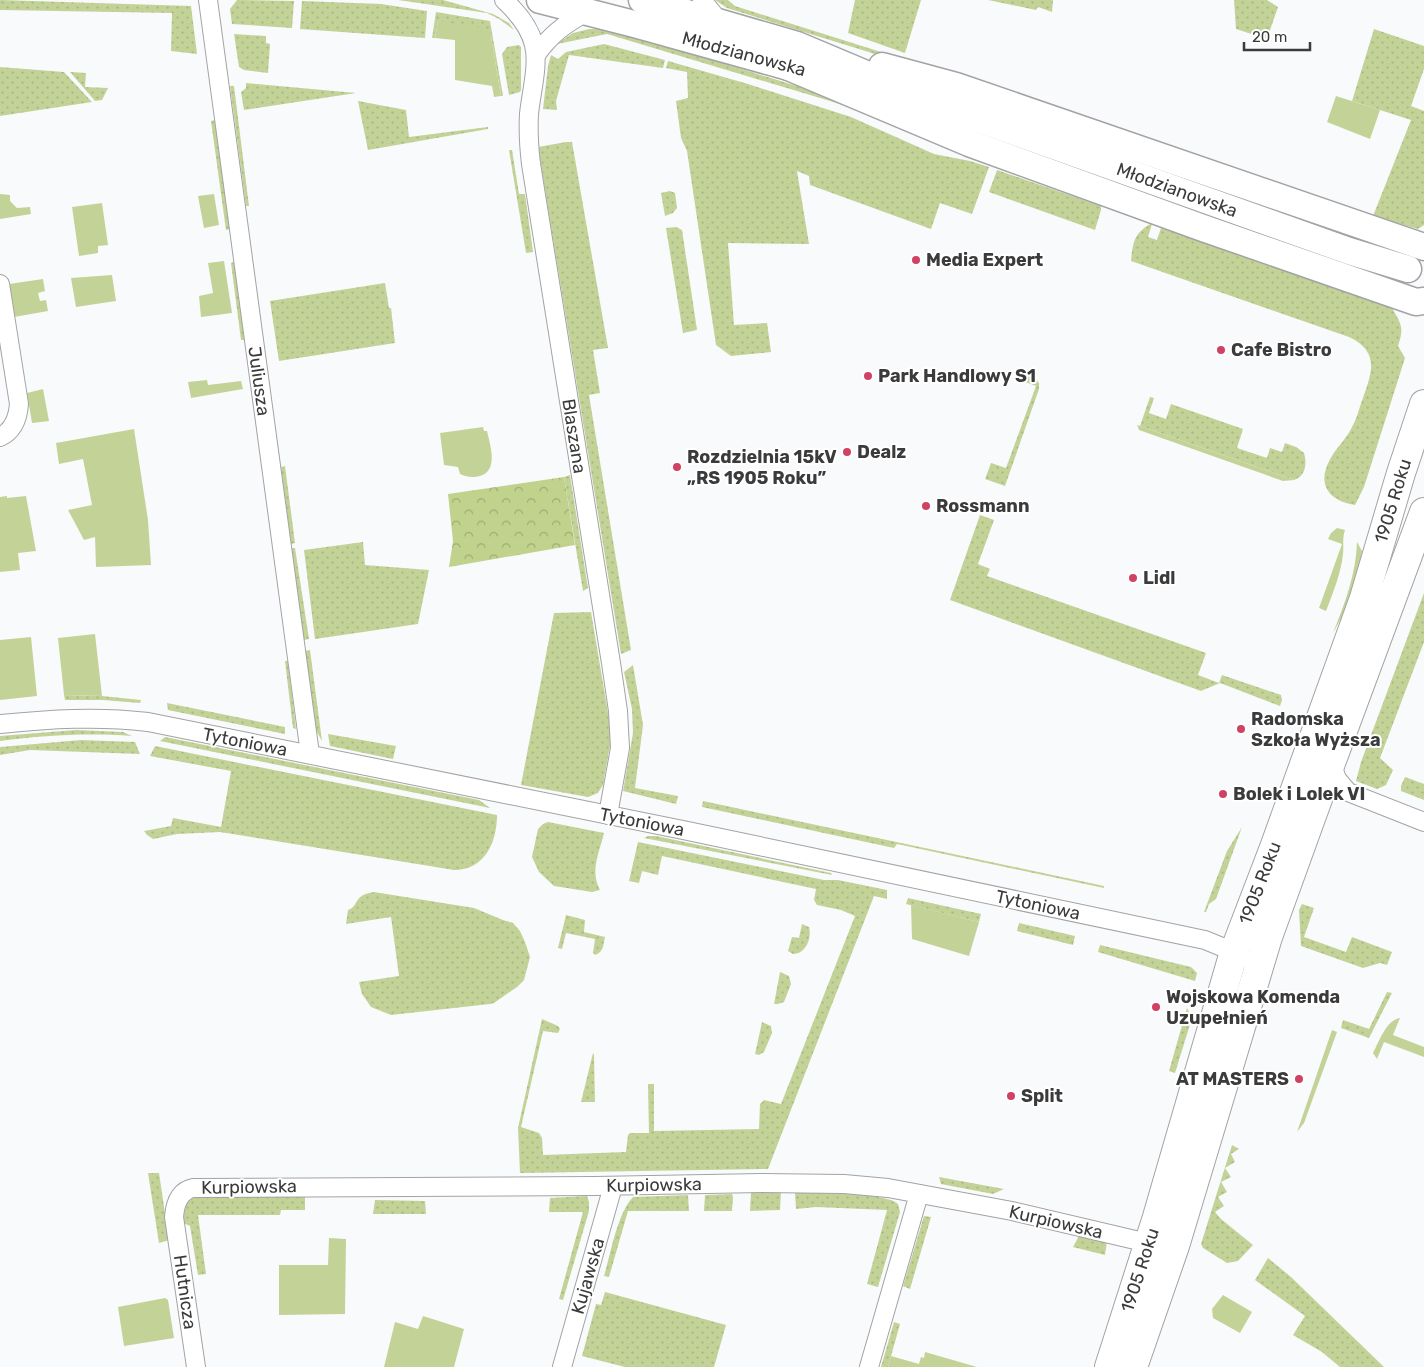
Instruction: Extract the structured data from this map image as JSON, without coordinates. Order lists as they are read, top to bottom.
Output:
{
  "streets": {
    "main road": ["Młodzianowska", "1905 Roku"],
    "street": [
      "Juliusza",
      "Blaszana",
      "Tytoniowa",
      "Kurpiowska",
      "Kujawska",
      "Hutnicza"
    ]
  },
  "crossings": [
    ["Juliusza", "Tytoniowa"],
    ["Blaszana", "Tytoniowa"],
    ["1905 Roku", "Tytoniowa"],
    ["1905 Roku", "Kurpiowska"],
    ["Kurpiowska", "Kujawska"],
    ["Kurpiowska", "Hutnicza"]
  ],
  "places": [
    "Media Expert",
    "Cafe Bistro",
    "Park Handlowy S1",
    "Dealz",
    "Rozdzielnia 15kV „RS 1905 Roku”",
    "Rossmann",
    "Lidl",
    "Radomska Szkoła Wyższa",
    "Bolek i Lolek VI",
    "Wojskowa Komenda Uzupełnień",
    "AT MASTERS",
    "Split"
  ],
  "scale_bar": "20 m"
}
